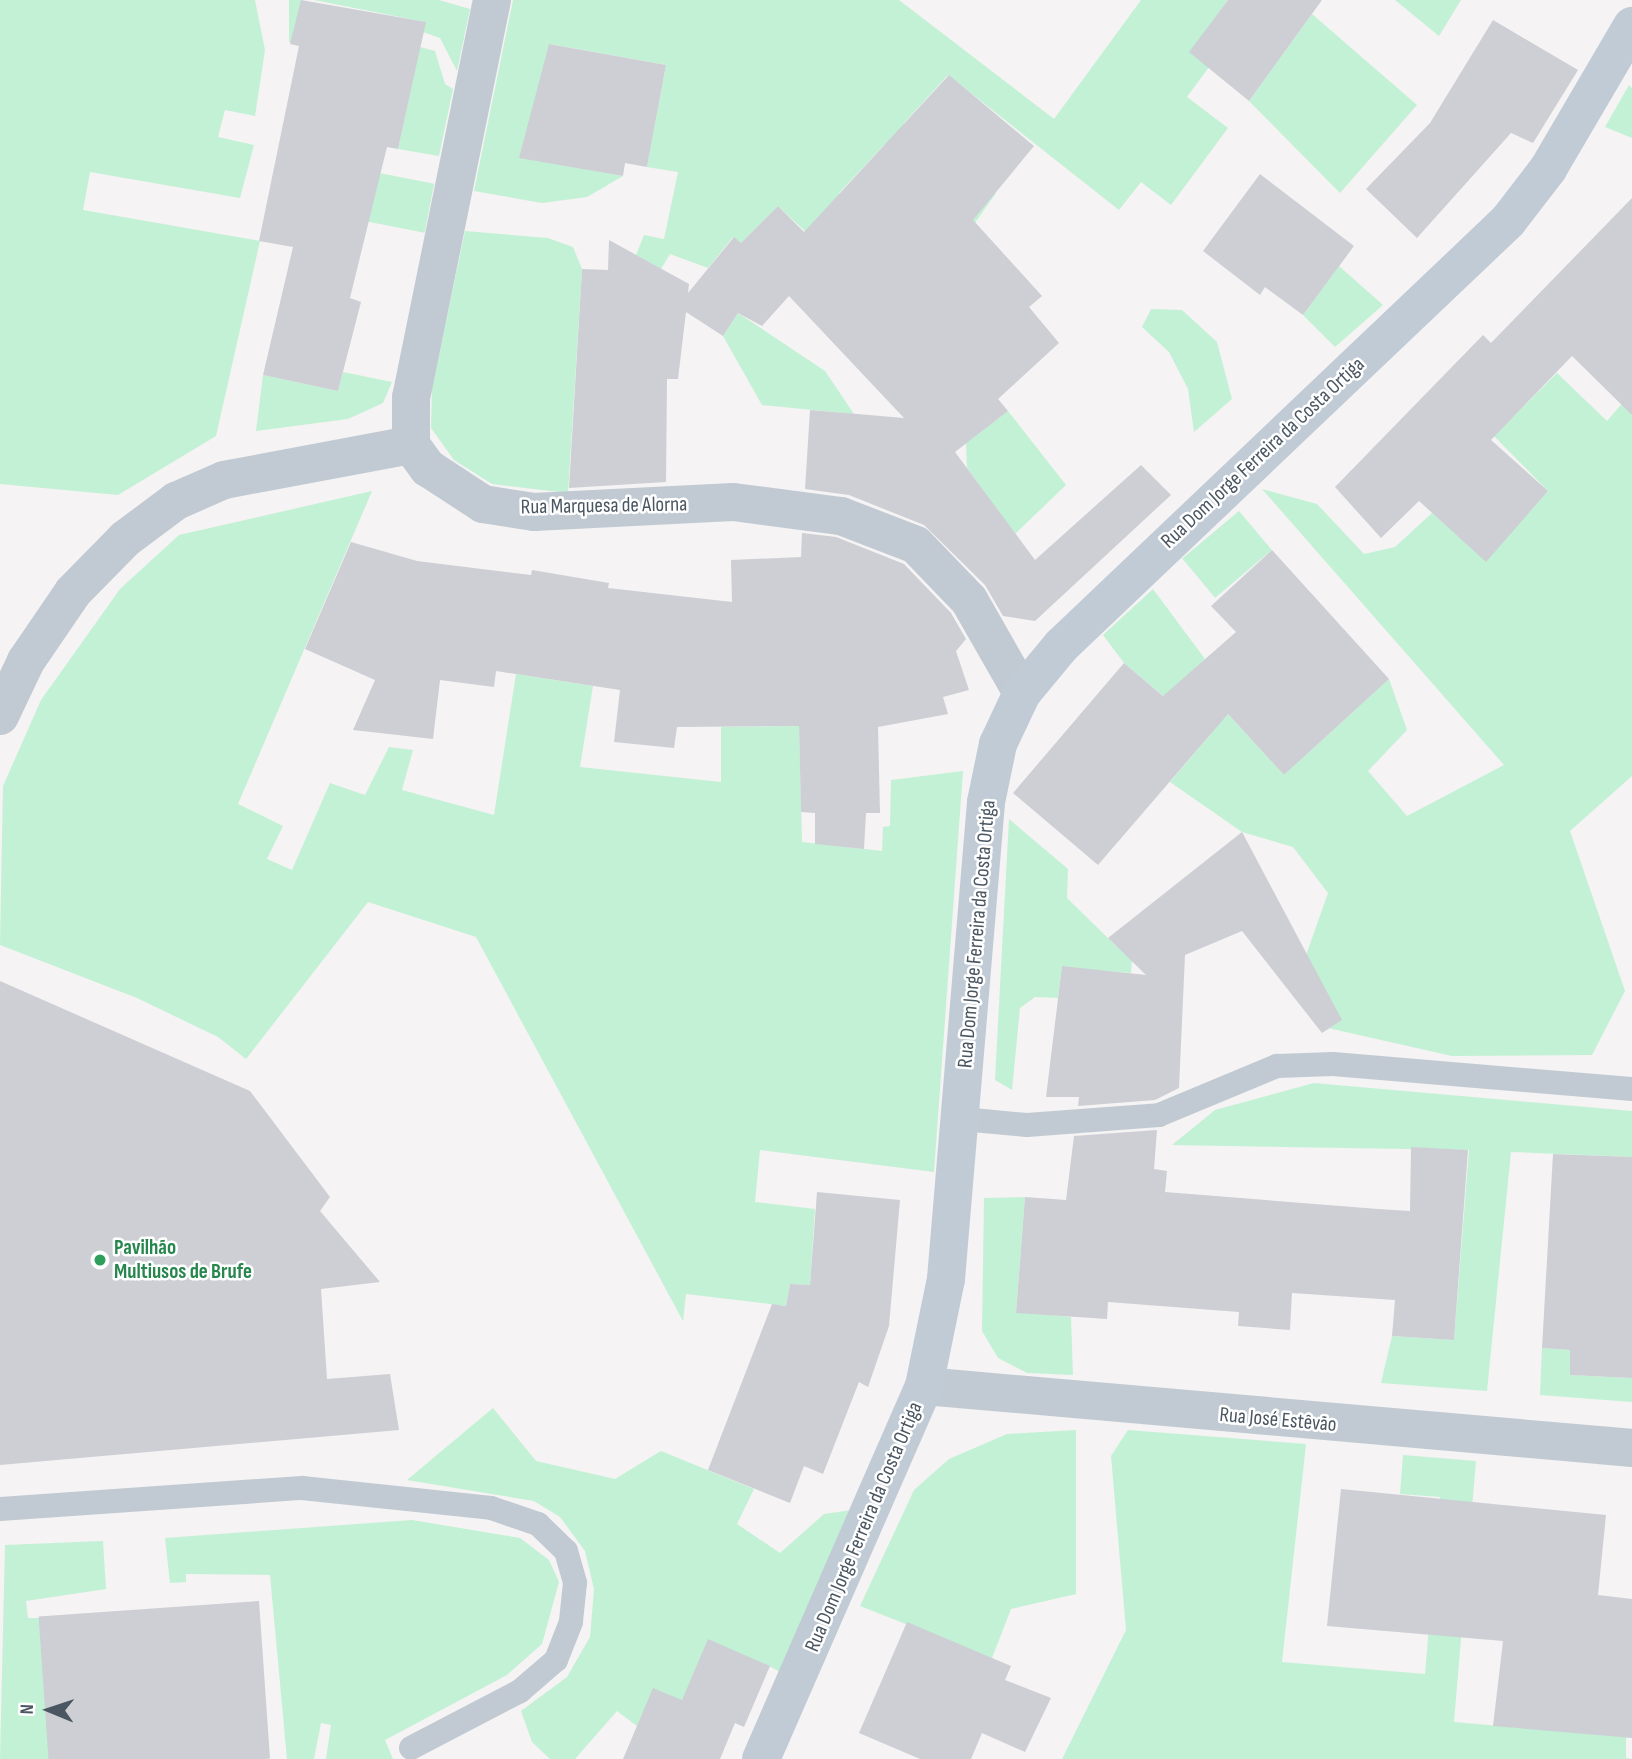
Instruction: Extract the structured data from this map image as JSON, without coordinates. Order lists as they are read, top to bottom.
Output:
{
  "streets": {
    "street": ["Rua Dom Jorge Ferreira da Costa Ortiga", "Rua Marquesa de Alorna", "Rua José Estêvão"]
  },
  "crossings": [
    ["Rua Dom Jorge Ferreira da Costa Ortiga", "Rua Marquesa de Alorna"],
    ["Rua Dom Jorge Ferreira da Costa Ortiga", "Rua José Estêvão"]
  ],
  "places": ["Pavilhão Multiusos de Brufe"],
  "north": "left"
}
